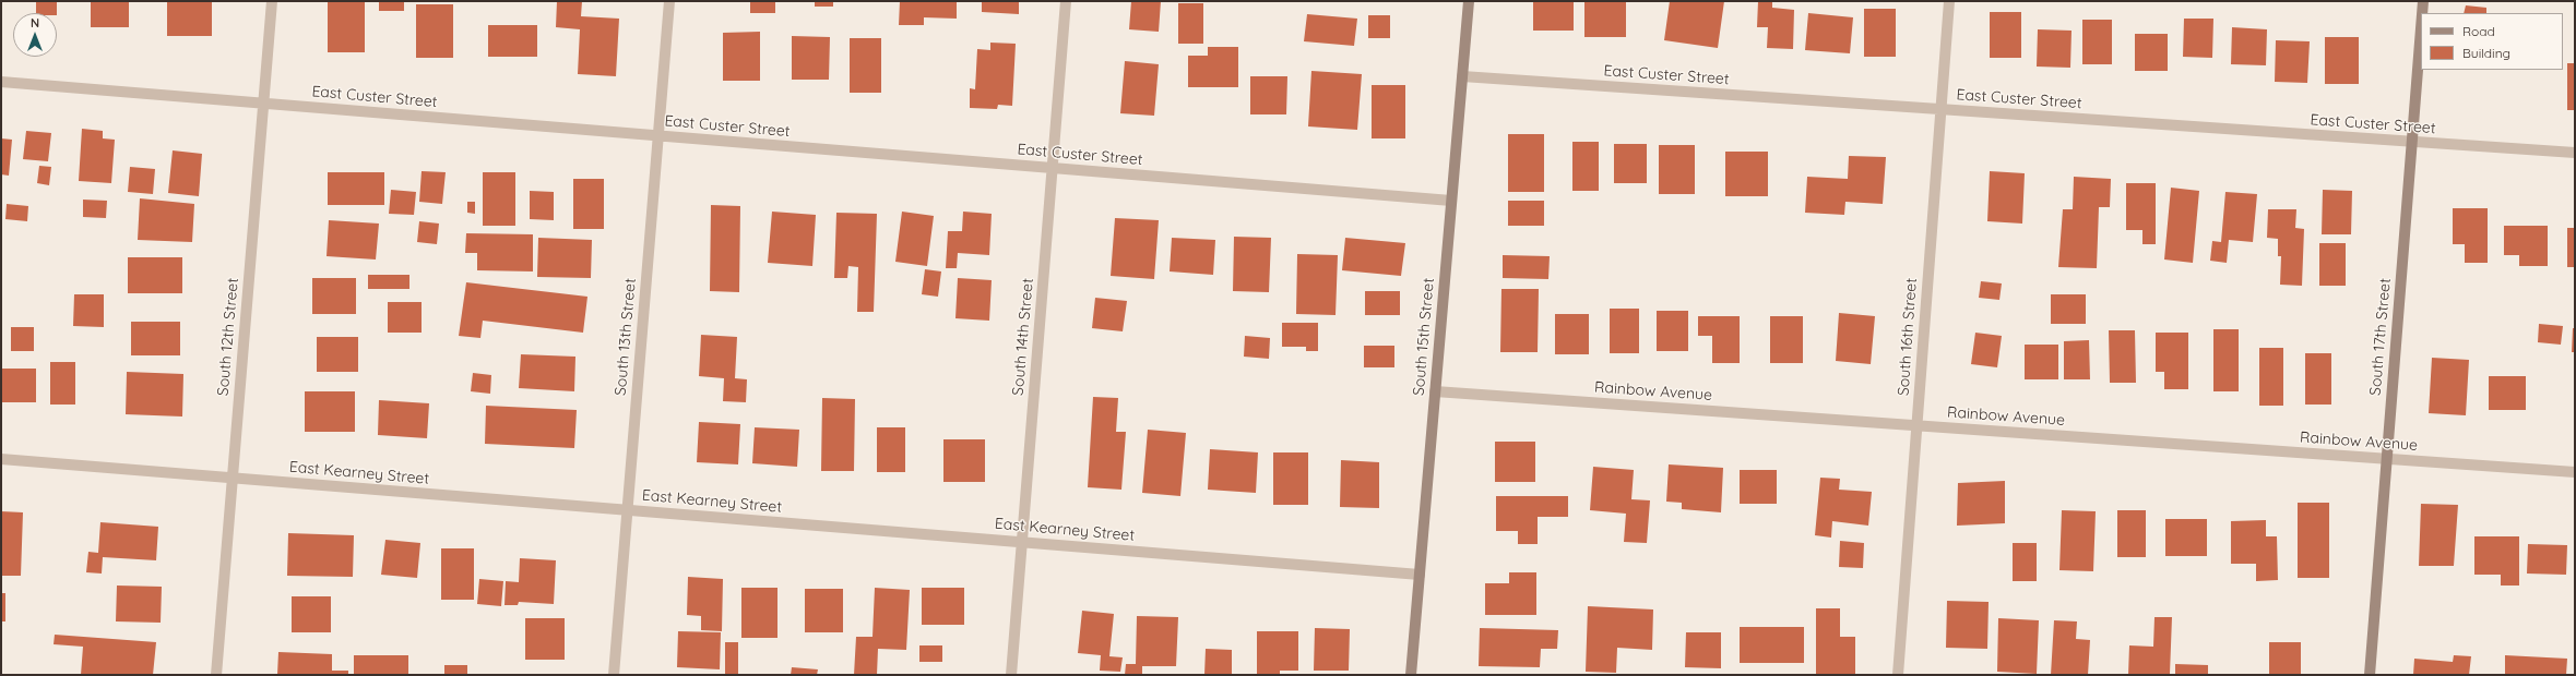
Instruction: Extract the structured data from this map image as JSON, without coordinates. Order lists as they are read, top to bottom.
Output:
{
  "streets": {
    "main road": ["South 15th Street", "South 17th Street"],
    "street": [
      "East Custer Street",
      "South 12th Street",
      "South 13th Street",
      "South 14th Street",
      "South 16th Street",
      "Rainbow Avenue",
      "East Kearney Street"
    ]
  },
  "crossings": [
    ["East Custer Street", "South 12th Street"],
    ["East Custer Street", "South 13th Street"],
    ["East Custer Street", "South 14th Street"],
    ["East Custer Street", "South 15th Street"],
    ["East Custer Street", "South 16th Street"],
    ["East Custer Street", "South 17th Street"],
    ["South 12th Street", "East Kearney Street"],
    ["South 13th Street", "East Kearney Street"],
    ["South 14th Street", "East Kearney Street"],
    ["South 15th Street", "Rainbow Avenue"],
    ["South 15th Street", "East Kearney Street"],
    ["South 16th Street", "Rainbow Avenue"],
    ["South 17th Street", "Rainbow Avenue"]
  ],
  "legend": ["Road", "Building"],
  "north": "top"
}
